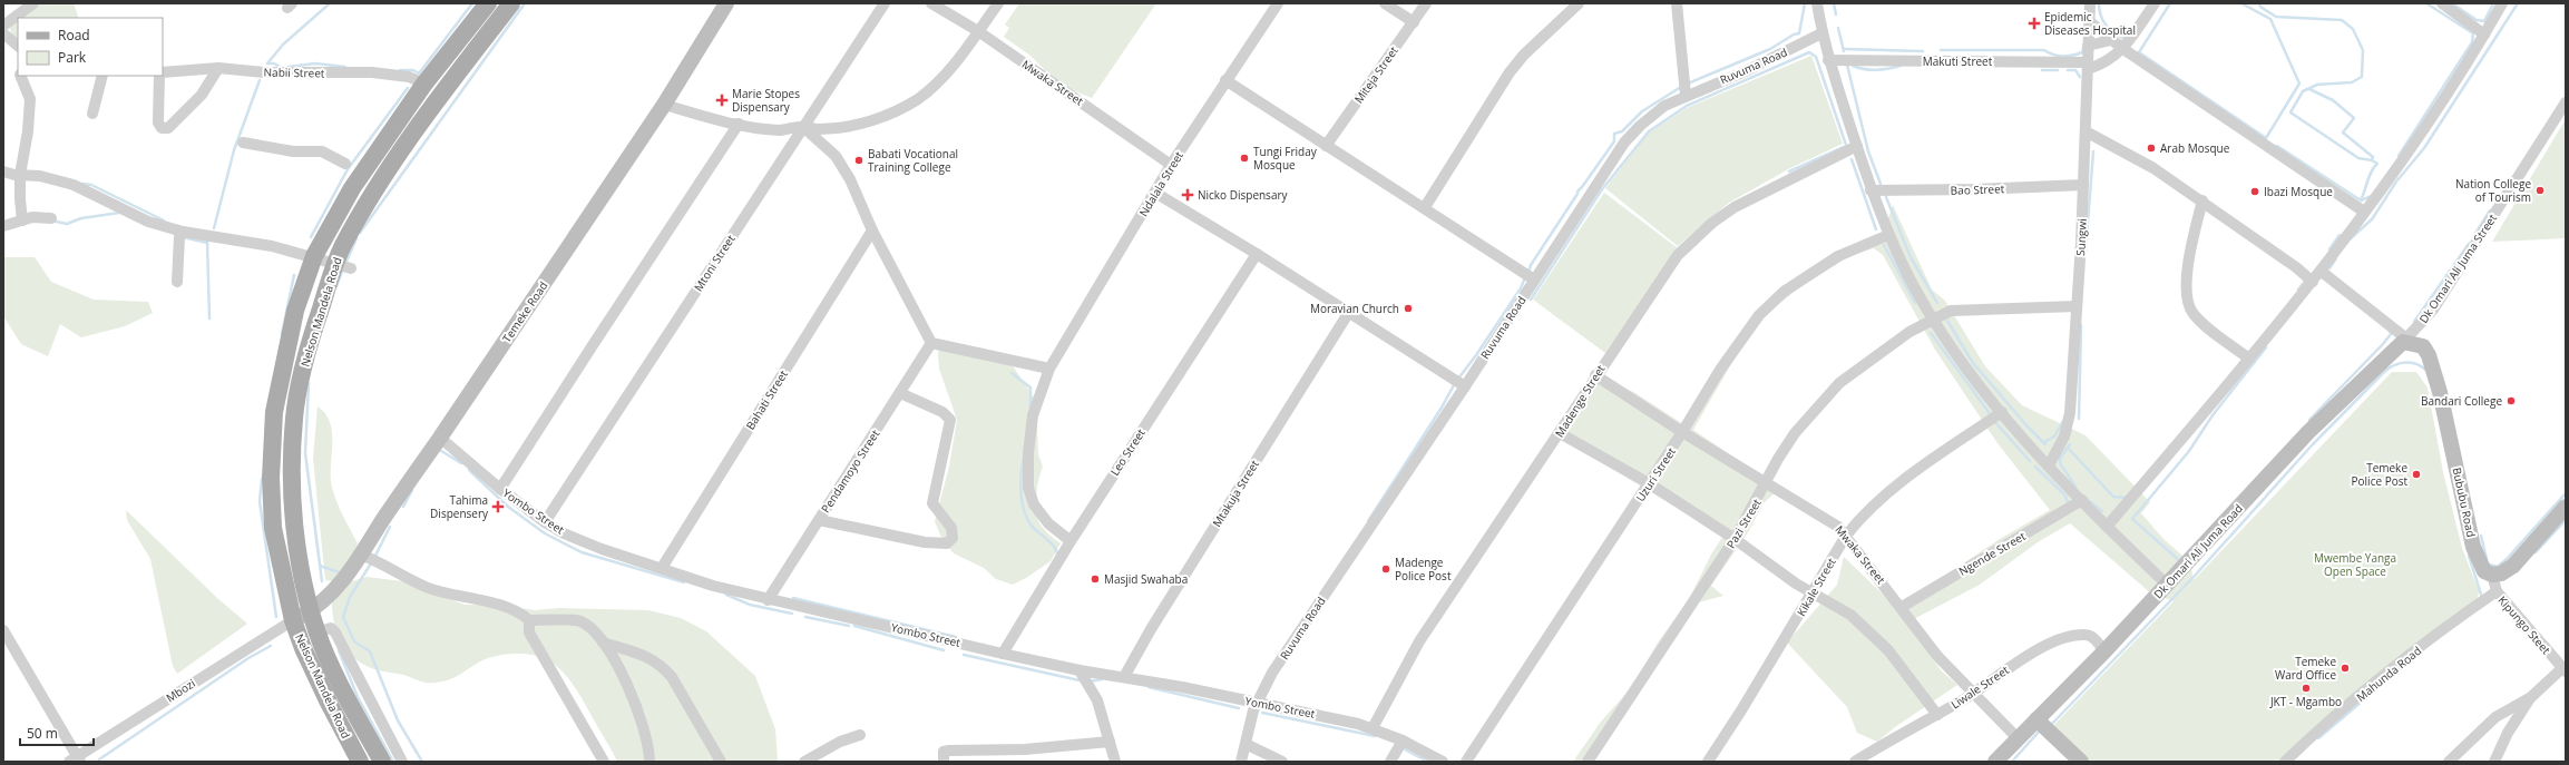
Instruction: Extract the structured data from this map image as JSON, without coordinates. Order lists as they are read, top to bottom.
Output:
{
  "streets": {
    "main road": ["Nelson Mandela Road"],
    "street": [
      "Makuti Street",
      "Ruvuma Road",
      "Nabii Street",
      "Miteja Street",
      "Mwaka Street",
      "Ndalala Street",
      "Bao Street",
      "Sungwi",
      "Mtoni Street",
      "Dk Omari Ali Juma Street",
      "Temeke Road",
      "Bahati Street",
      "Madenge Street",
      "Leo Street",
      "Pendamoyo Street",
      "Uzuri Street",
      "Mtakuja Street",
      "Bububu Road",
      "Yombo Street",
      "Pazi Street",
      "Dk Omari Ali Juma Road",
      "Ngende Street",
      "Kikale Street",
      "Kipungo Steet",
      "Mahunda Road",
      "Liwale Street",
      "Mbozi"
    ]
  },
  "crossings": [
    ["Makuti Street", "Sungwi"],
    ["Ruvuma Road", "Yombo Street"],
    ["Nabii Street", "Nelson Mandela Road"],
    ["Mwaka Street", "Ndalala Street"],
    ["Mwaka Street", "Madenge Street"],
    ["Mwaka Street", "Uzuri Street"],
    ["Mwaka Street", "Pazi Street"],
    ["Mwaka Street", "Dk Omari Ali Juma Road"],
    ["Mwaka Street", "Ngende Street"],
    ["Mwaka Street", "Kikale Street"],
    ["Mwaka Street", "Liwale Street"],
    ["Ndalala Street", "Leo Street"],
    ["Bao Street", "Sungwi"],
    ["Sungwi", "Pazi Street"],
    ["Mtoni Street", "Yombo Street"],
    ["Dk Omari Ali Juma Street", "Bububu Road"],
    ["Dk Omari Ali Juma Street", "Dk Omari Ali Juma Road"],
    ["Nelson Mandela Road", "Temeke Road"],
    ["Nelson Mandela Road", "Mbozi"],
    ["Temeke Road", "Yombo Street"],
    ["Temeke Road", "Mbozi"],
    ["Bahati Street", "Yombo Street"],
    ["Madenge Street", "Yombo Street"],
    ["Leo Street", "Yombo Street"],
    ["Pendamoyo Street", "Yombo Street"],
    ["Mtakuja Street", "Yombo Street"],
    ["Bububu Road", "Dk Omari Ali Juma Road"],
    ["Bububu Road", "Kipungo Steet"],
    ["Dk Omari Ali Juma Road", "Liwale Street"],
    ["Kipungo Steet", "Mahunda Road"]
  ],
  "parks": ["Mwembe Yanga Open Space"],
  "places": {
    "health": [
      "Epidemic Diseases Hospital",
      "Marie Stopes Dispensary",
      "Nicko Dispensary",
      "Tahima Dispensery"
    ],
    "other": [
      "Arab Mosque",
      "Tungi Friday Mosque",
      "Babati Vocational Training College",
      "Nation College of Tourism",
      "Ibazi Mosque",
      "Moravian Church",
      "Bandari College",
      "Temeke Police Post",
      "Madenge Police Post",
      "Masjid Swahaba",
      "Temeke Ward Office",
      "JKT - Mgambo"
    ]
  },
  "legend": ["Road", "Park"],
  "scale_bar": "50 m"
}
